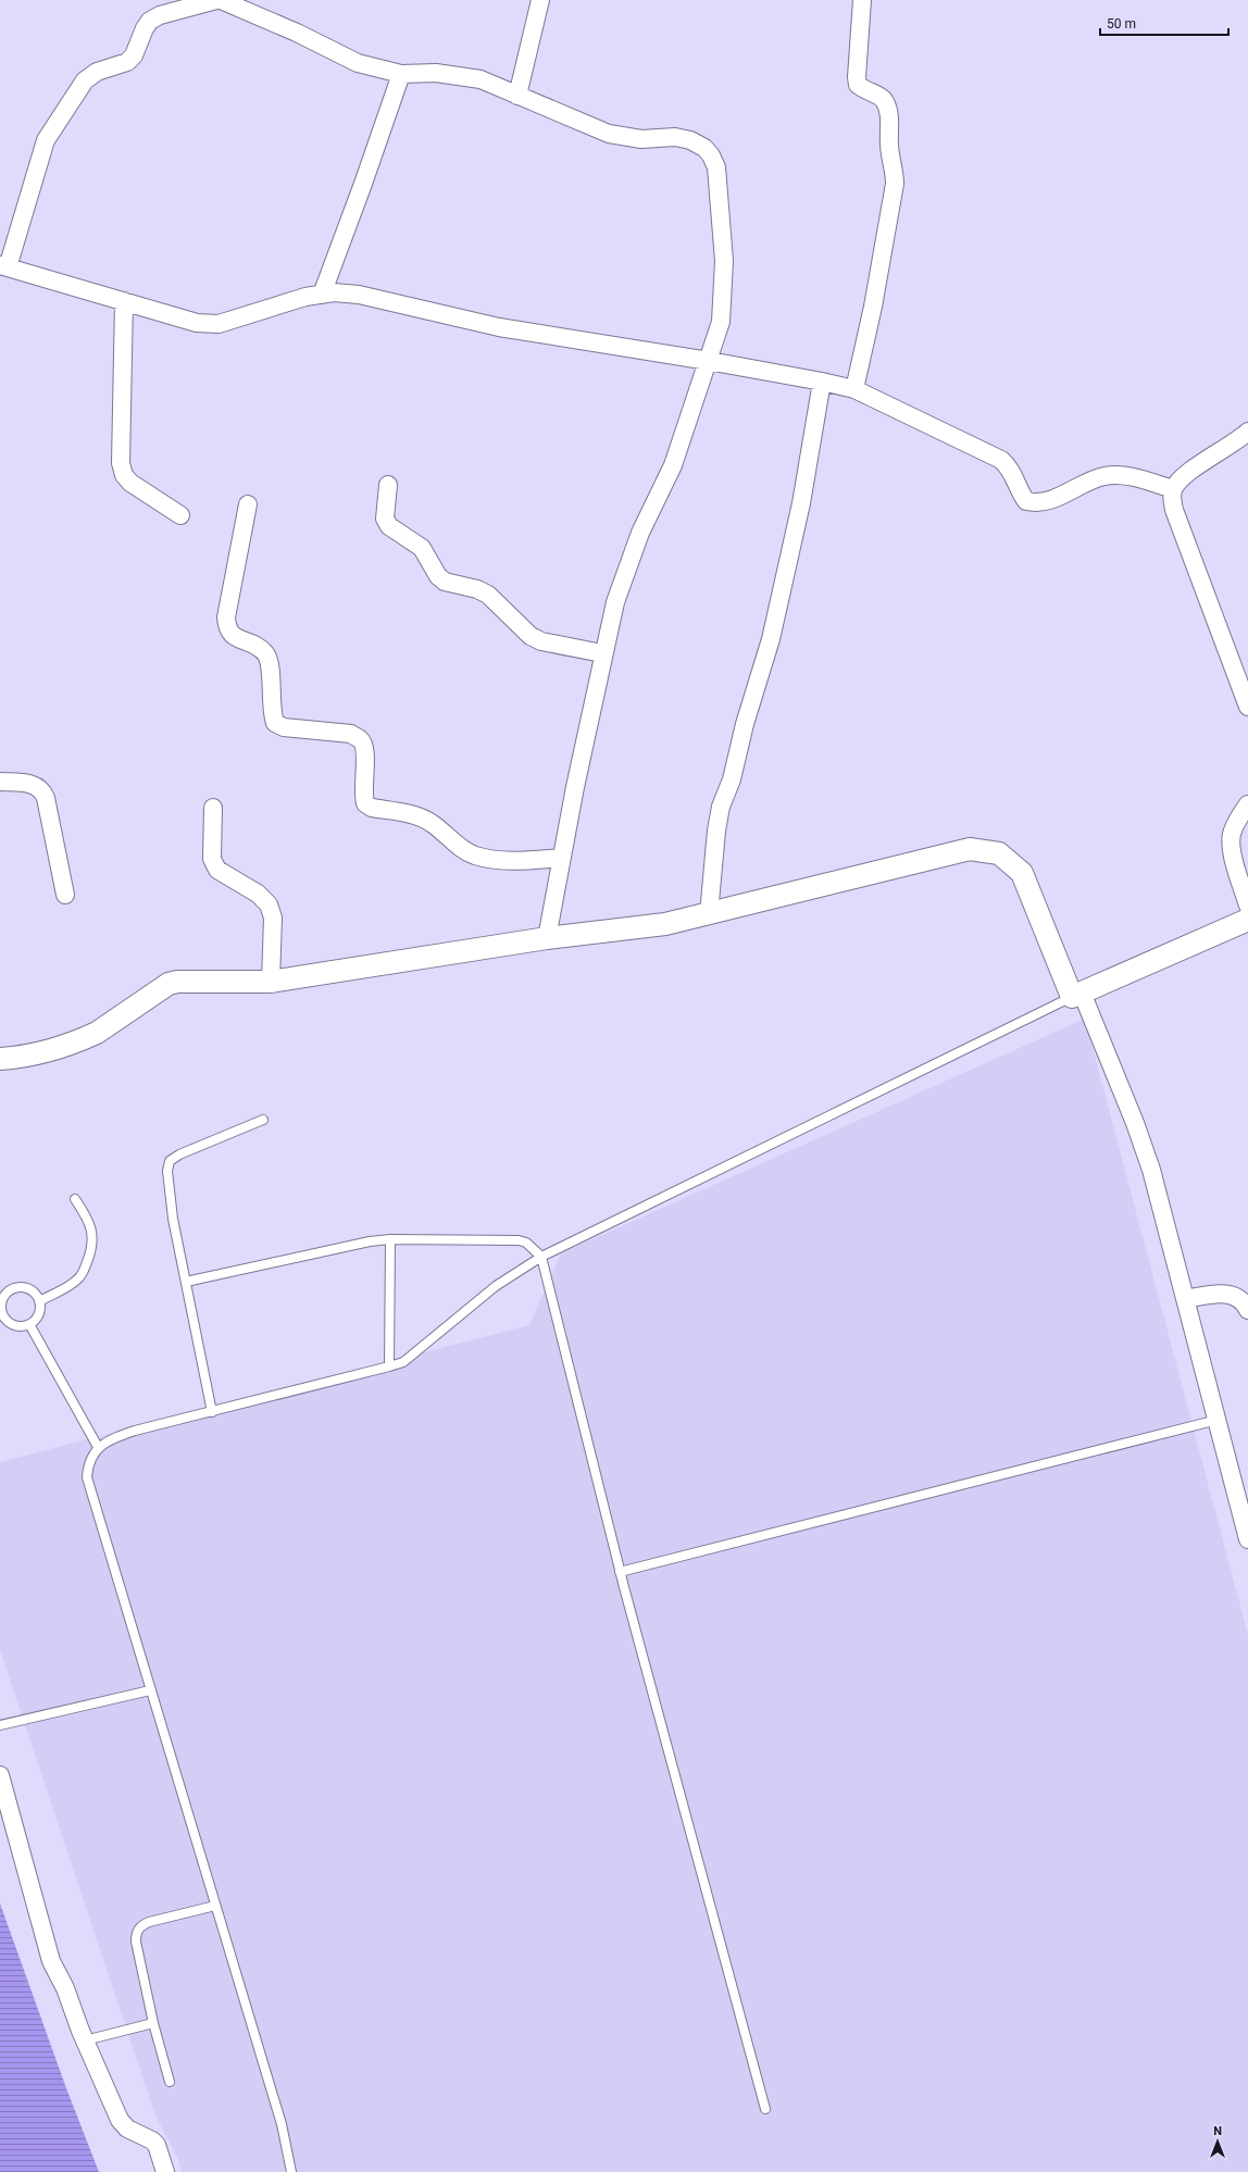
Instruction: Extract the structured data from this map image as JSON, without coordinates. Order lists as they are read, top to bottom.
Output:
{
  "scale_bar": "50 m",
  "north": "top"
}
